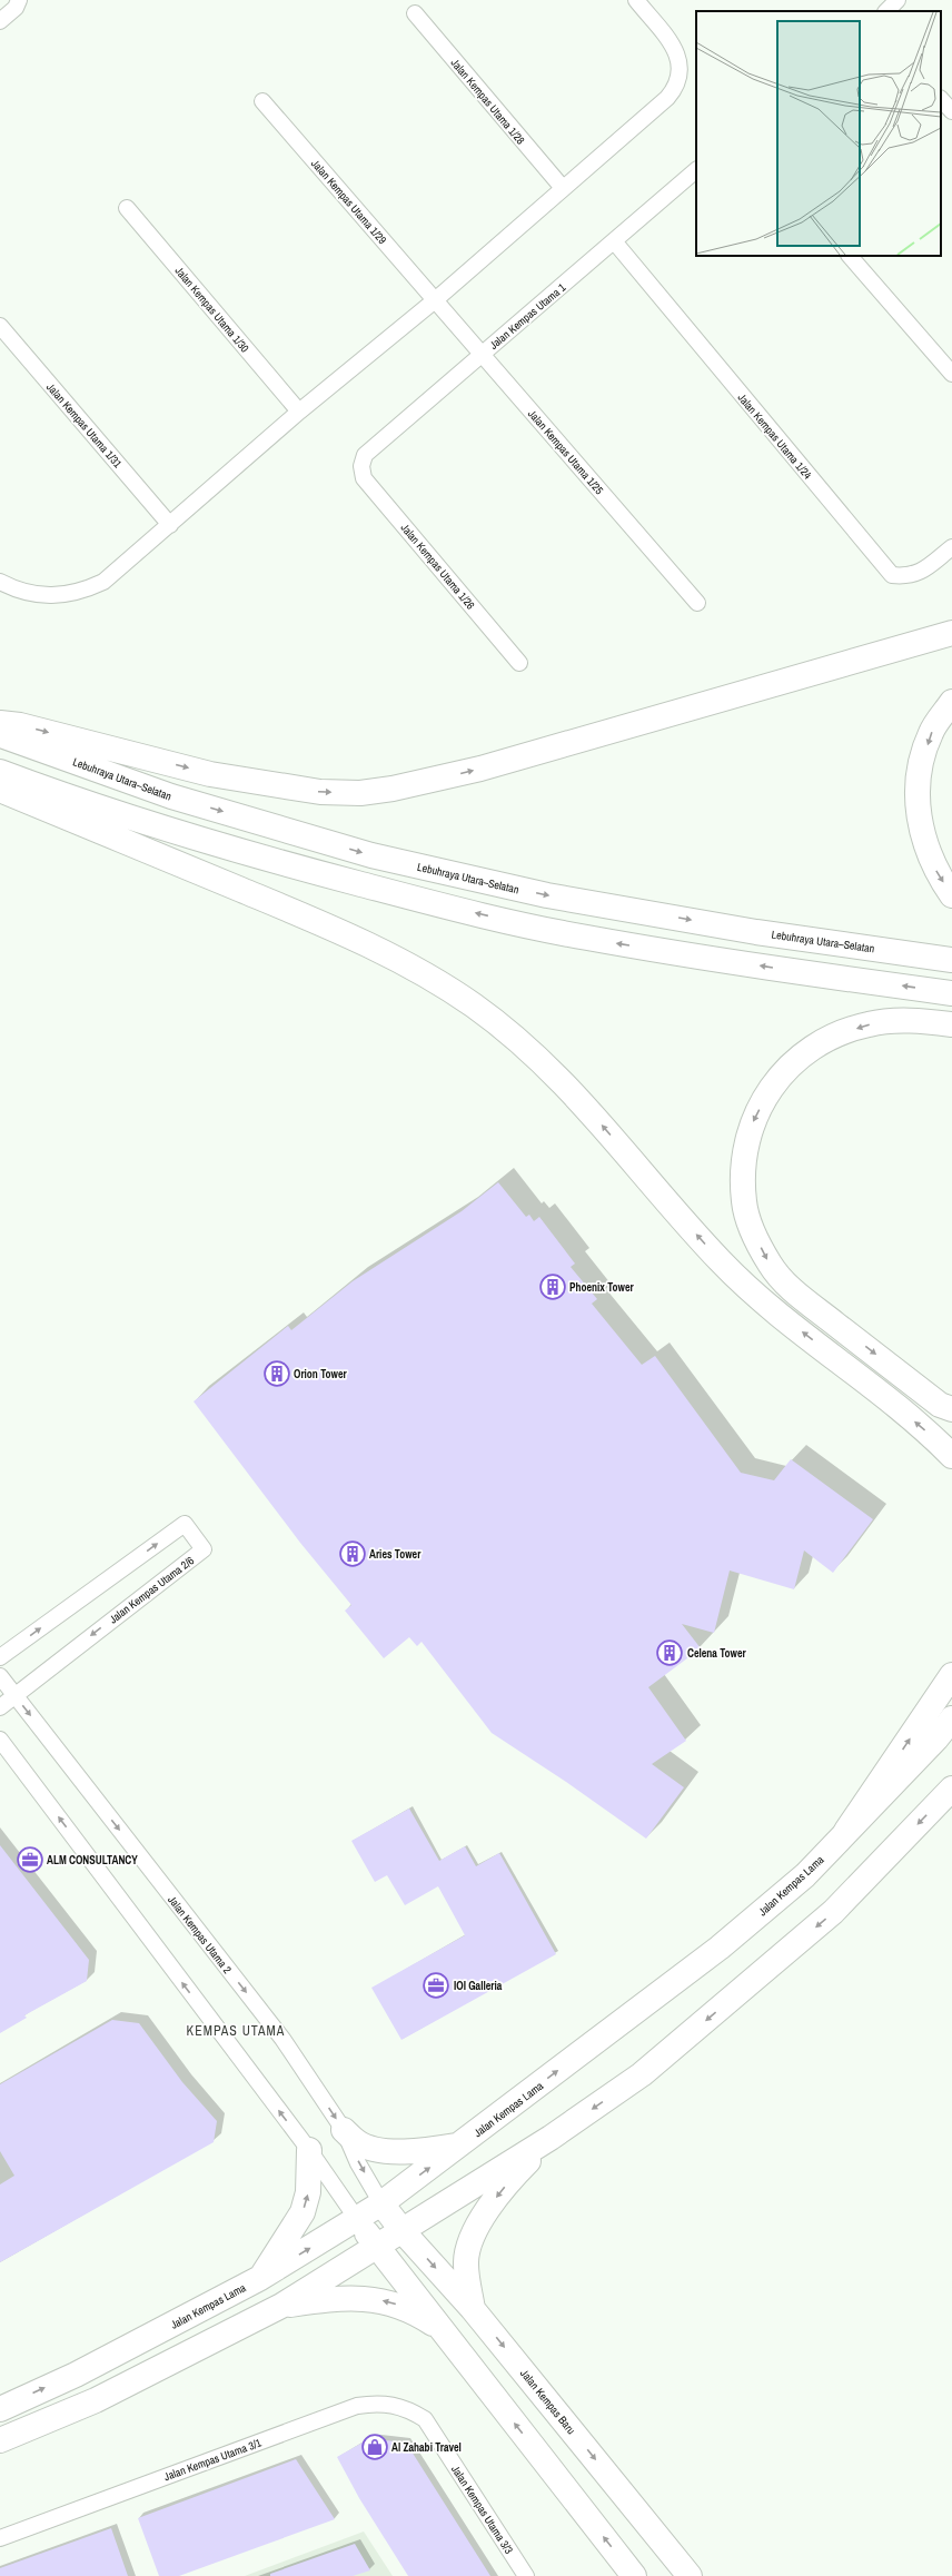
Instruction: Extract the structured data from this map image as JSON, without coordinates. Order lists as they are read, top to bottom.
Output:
{
  "streets": {
    "main road": ["Lebuhraya Utara–Selatan", "Jalan Kempas Lama", "Jalan Kempas Baru"],
    "street": [
      "Jalan Kempas Utama 1/28",
      "Jalan Kempas Utama 1/29",
      "Jalan Kempas Utama 1/30",
      "Jalan Kempas Utama 1",
      "Jalan Kempas Utama 1/31",
      "Jalan Kempas Utama 1/24",
      "Jalan Kempas Utama 1/25",
      "Jalan Kempas Utama 1/26",
      "Jalan Kempas Utama 2/6",
      "Jalan Kempas Utama 2",
      "Jalan Kempas Utama 3/1",
      "Jalan Kempas Utama 3/3"
    ]
  },
  "crossings": [
    ["Jalan Kempas Utama 1/29", "Jalan Kempas Utama 1/25"],
    ["Jalan Kempas Utama 1", "Jalan Kempas Utama 1/24"],
    ["Jalan Kempas Utama 1", "Jalan Kempas Utama 1/25"],
    ["Jalan Kempas Utama 1", "Jalan Kempas Utama 1/26"],
    ["Jalan Kempas Utama 2/6", "Jalan Kempas Utama 2"],
    ["Jalan Kempas Lama", "Jalan Kempas Utama 2"],
    ["Jalan Kempas Lama", "Jalan Kempas Baru"],
    ["Jalan Kempas Utama 2", "Jalan Kempas Baru"],
    ["Jalan Kempas Utama 3/1", "Jalan Kempas Utama 3/3"]
  ],
  "districts": ["KEMPAS UTAMA"],
  "places": {
    "building": [
      "Phoenix Tower",
      "Orion Tower",
      "Aries Tower",
      "Celena Tower"
    ],
    "office": ["ALM CONSULTANCY", "IOI Galleria"],
    "shop": ["Al Zahabi Travel"]
  }
}
